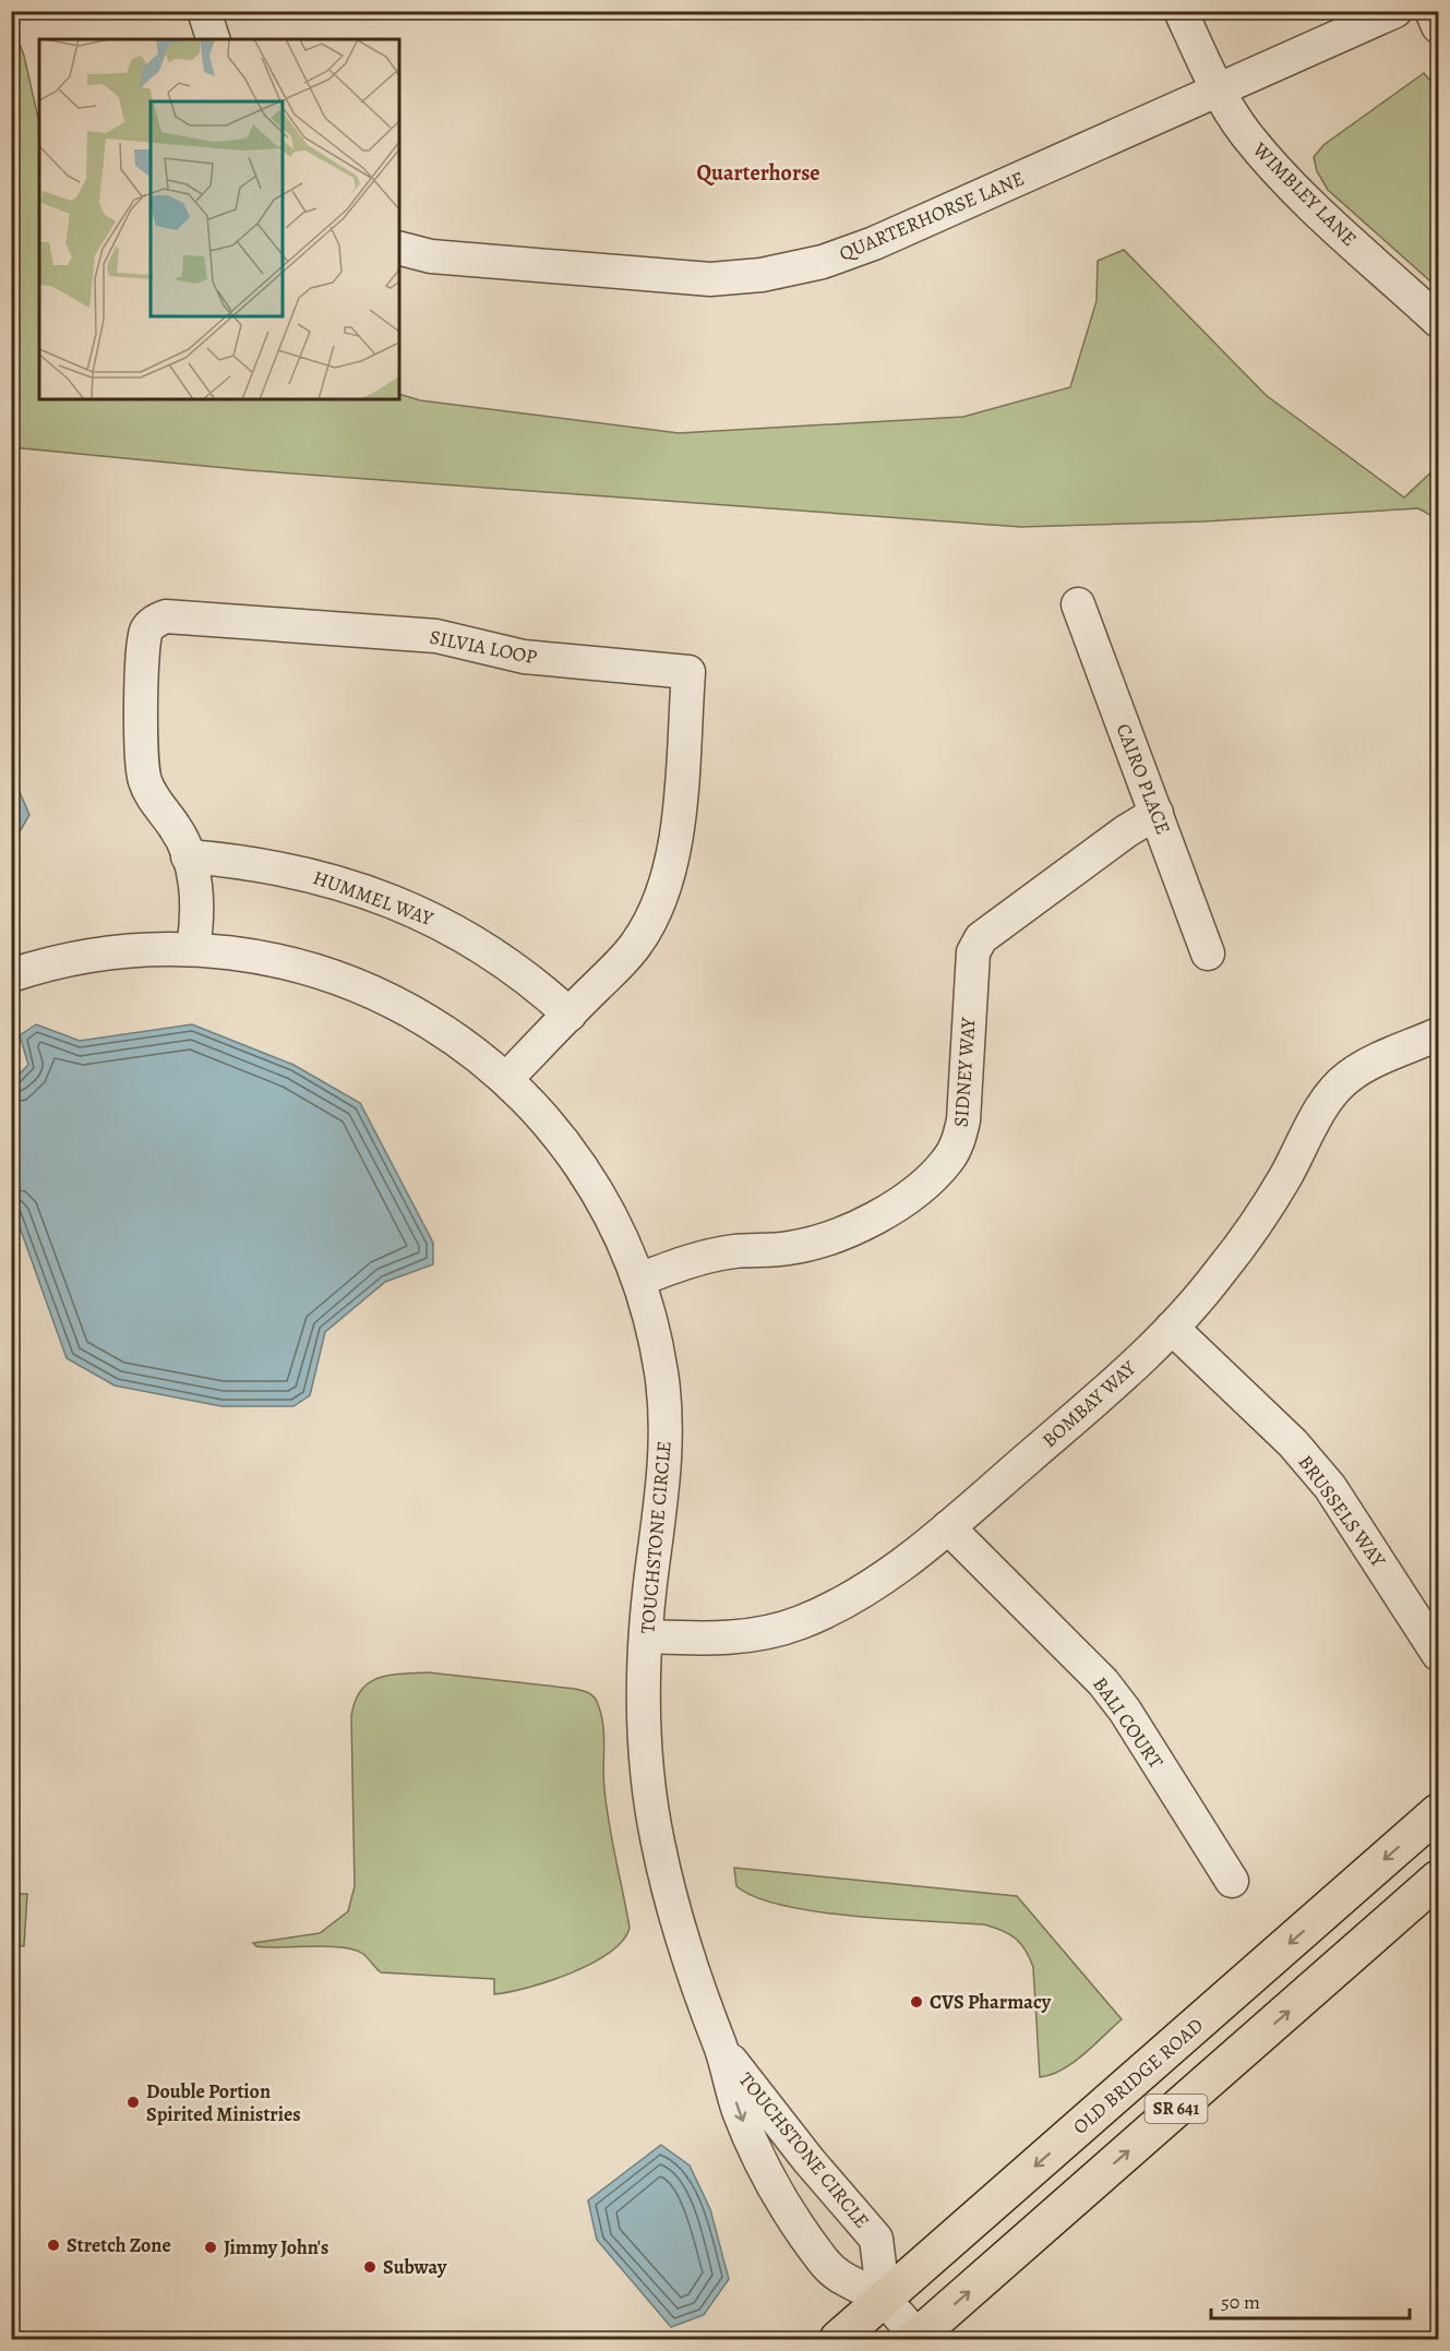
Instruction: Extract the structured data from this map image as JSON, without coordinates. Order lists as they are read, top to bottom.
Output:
{
  "streets": {
    "main road": ["OLD BRIDGE ROAD", "SR 641"],
    "street": [
      "WIMBLEY LANE",
      "QUARTERHORSE LANE",
      "SILVIA LOOP",
      "CAIRO PLACE",
      "HUMMEL WAY",
      "SIDNEY WAY",
      "BOMBAY WAY",
      "BRUSSELS WAY",
      "TOUCHSTONE CIRCLE",
      "BALI COURT"
    ]
  },
  "crossings": [
    ["WIMBLEY LANE", "QUARTERHORSE LANE"],
    ["SILVIA LOOP", "HUMMEL WAY"],
    ["SILVIA LOOP", "TOUCHSTONE CIRCLE"],
    ["CAIRO PLACE", "SIDNEY WAY"],
    ["SIDNEY WAY", "TOUCHSTONE CIRCLE"],
    ["BOMBAY WAY", "BRUSSELS WAY"],
    ["BOMBAY WAY", "TOUCHSTONE CIRCLE"],
    ["BOMBAY WAY", "BALI COURT"],
    ["TOUCHSTONE CIRCLE", "OLD BRIDGE ROAD"]
  ],
  "districts": ["Quarterhorse"],
  "places": [
    "CVS Pharmacy",
    "Double Portion Spirited Ministries",
    "Stretch Zone",
    "Jimmy John's",
    "Subway"
  ],
  "scale_bar": "50 m"
}
